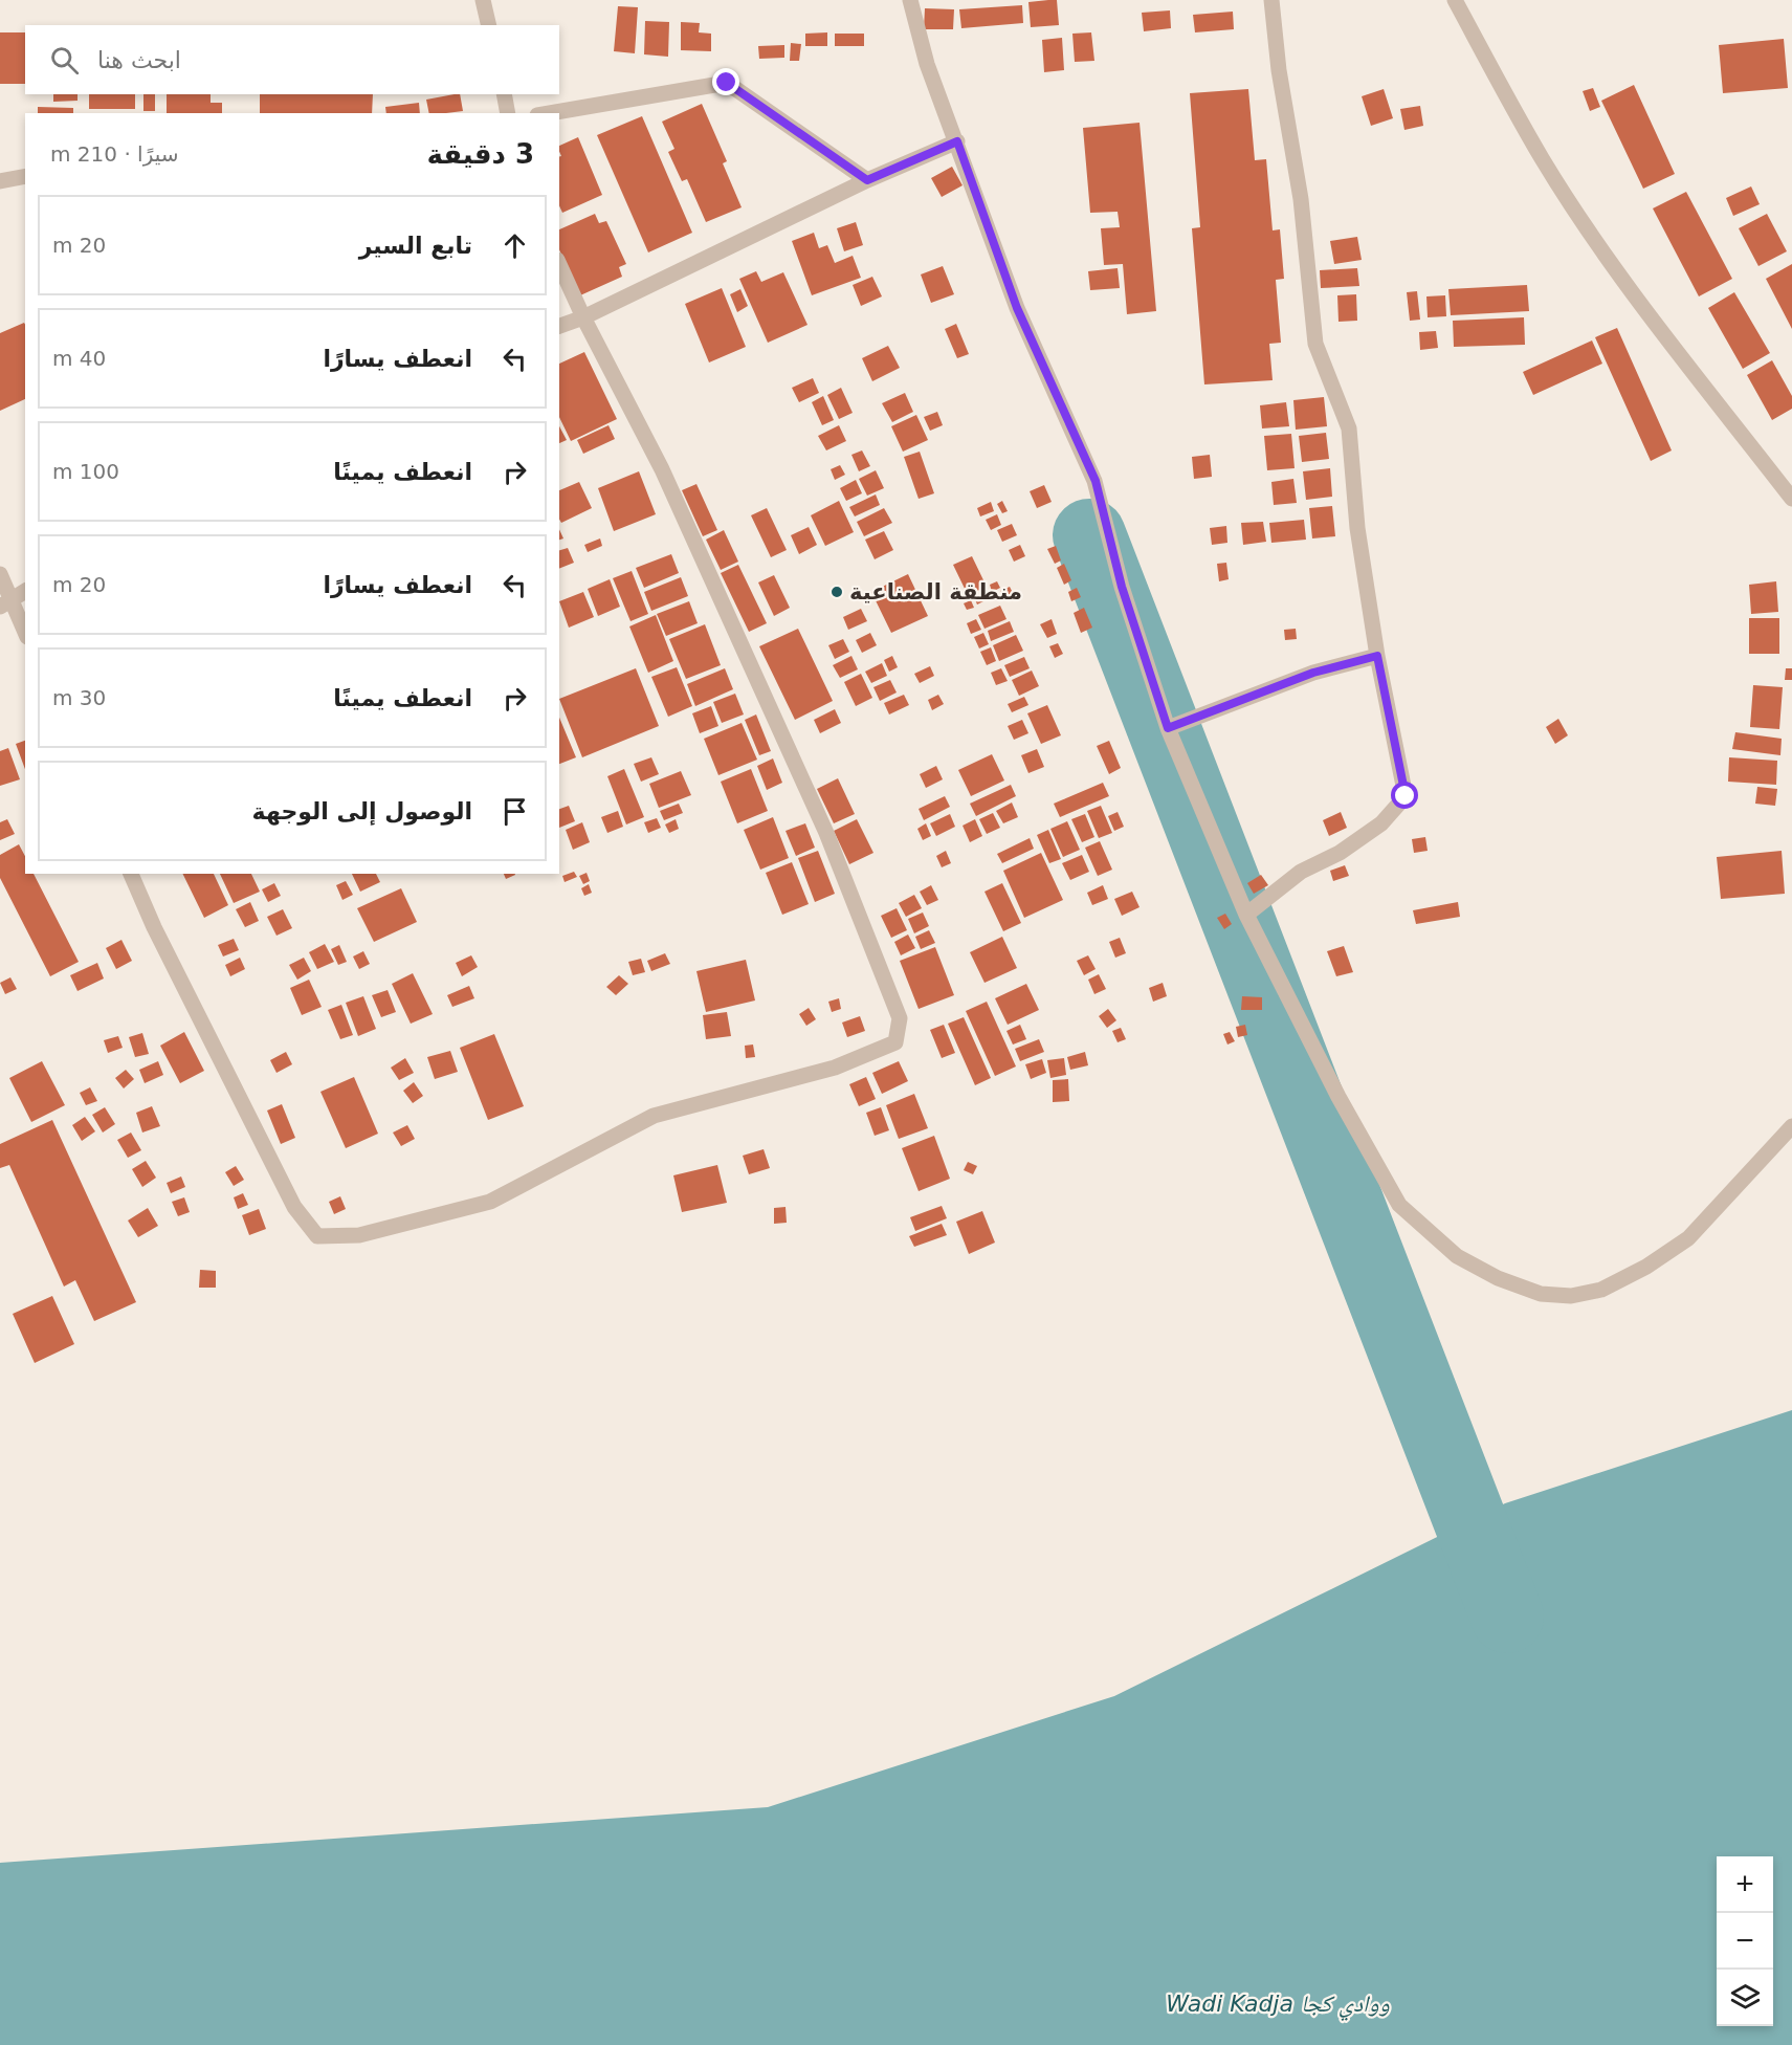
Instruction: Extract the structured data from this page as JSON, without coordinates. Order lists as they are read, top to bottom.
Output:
{
  "water": ["Wadi Kadja ووادي كجا"],
  "places": ["منطقة الصناعية"],
  "page": {
    "search": "ابحث هنا",
    "heading": ["3 دقيقة", "سيرًا · 210 m"],
    "list": [
      ["تابع السير", "20 m"],
      ["انعطف يسارًا", "40 m"],
      ["انعطف يمينًا", "100 m"],
      ["انعطف يسارًا", "20 m"],
      ["انعطف يمينًا", "30 m"],
      "الوصول إلى الوجهة"
    ],
    "map_buttons": ["+", "−"]
  }
}
